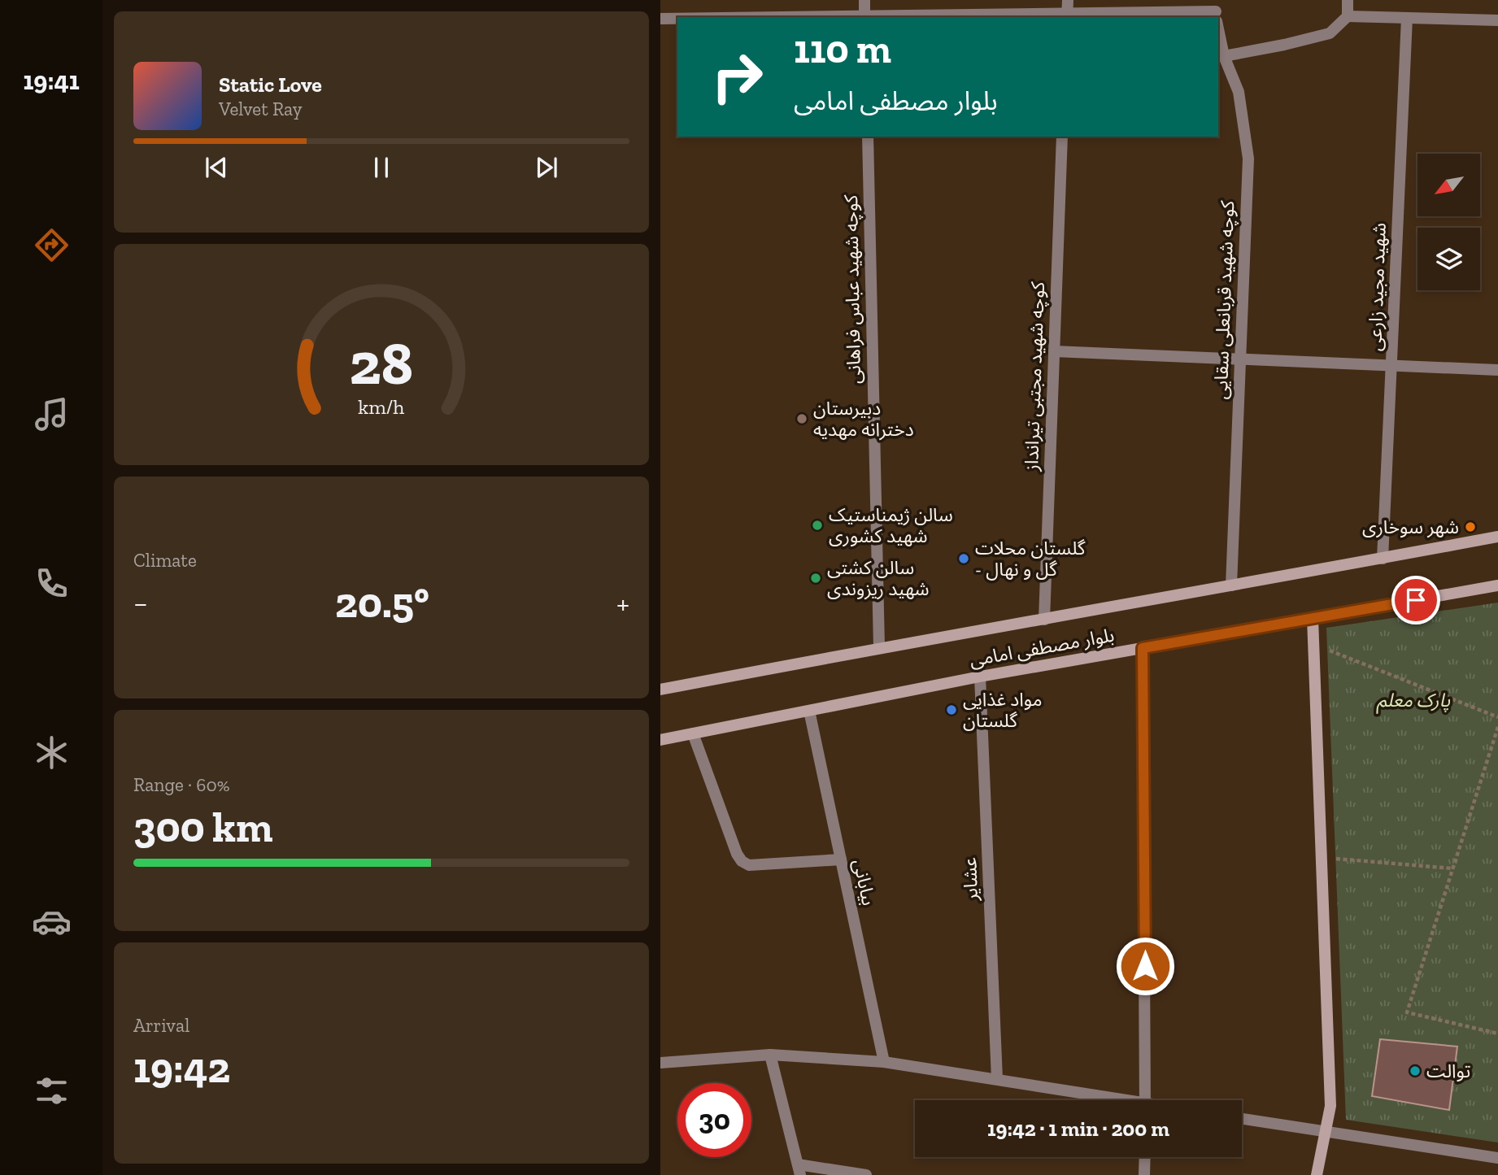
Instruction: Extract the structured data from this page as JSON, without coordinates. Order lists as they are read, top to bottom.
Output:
{
  "streets": {
    "main road": ["بلوار مصطفی امامی"],
    "street": [
      "شهید مجید زارعی",
      "کوچه شهید عباس فراهانی",
      "کوچه شهید قربانعلی سقایی",
      "کوچه شهید مجتبی تیرانداز",
      "عشایر",
      "بیابانی"
    ]
  },
  "crossings": [
    ["شهید مجید زارعی", "بلوار مصطفی امامی"],
    ["کوچه شهید عباس فراهانی", "بلوار مصطفی امامی"],
    ["کوچه شهید قربانعلی سقایی", "بلوار مصطفی امامی"],
    ["کوچه شهید مجتبی تیرانداز", "بلوار مصطفی امامی"],
    ["بلوار مصطفی امامی", "عشایر"],
    ["بلوار مصطفی امامی", "بیابانی"]
  ],
  "parks": ["پارک معلم"],
  "places": [
    "دبیرستان دخترانه مهدیه",
    "سالن ژیمناستیک شهید کشوری",
    "شهر سوخاری",
    "گلستان محلات - گل و نهال",
    "سالن کشتی شهید ریزوندی",
    "مواد غذایی گلستان",
    "توالت"
  ],
  "north": "bottom left",
  "page": {
    "tabs": "19:41",
    "turn": ["110 m", "بلوار مصطفی امامی"],
    "song": ["Static Love", "Velvet Ray"],
    "tile": [
      "Climate",
      ["Range · 60%", "300 km"],
      ["Arrival", "19:42"]
    ],
    "heat": ["−", "20.5°", "+"],
    "limit": "30",
    "trip": "19:42 · 1 min · 200 m",
    "gauge": ["28", "km/h"]
  }
}
